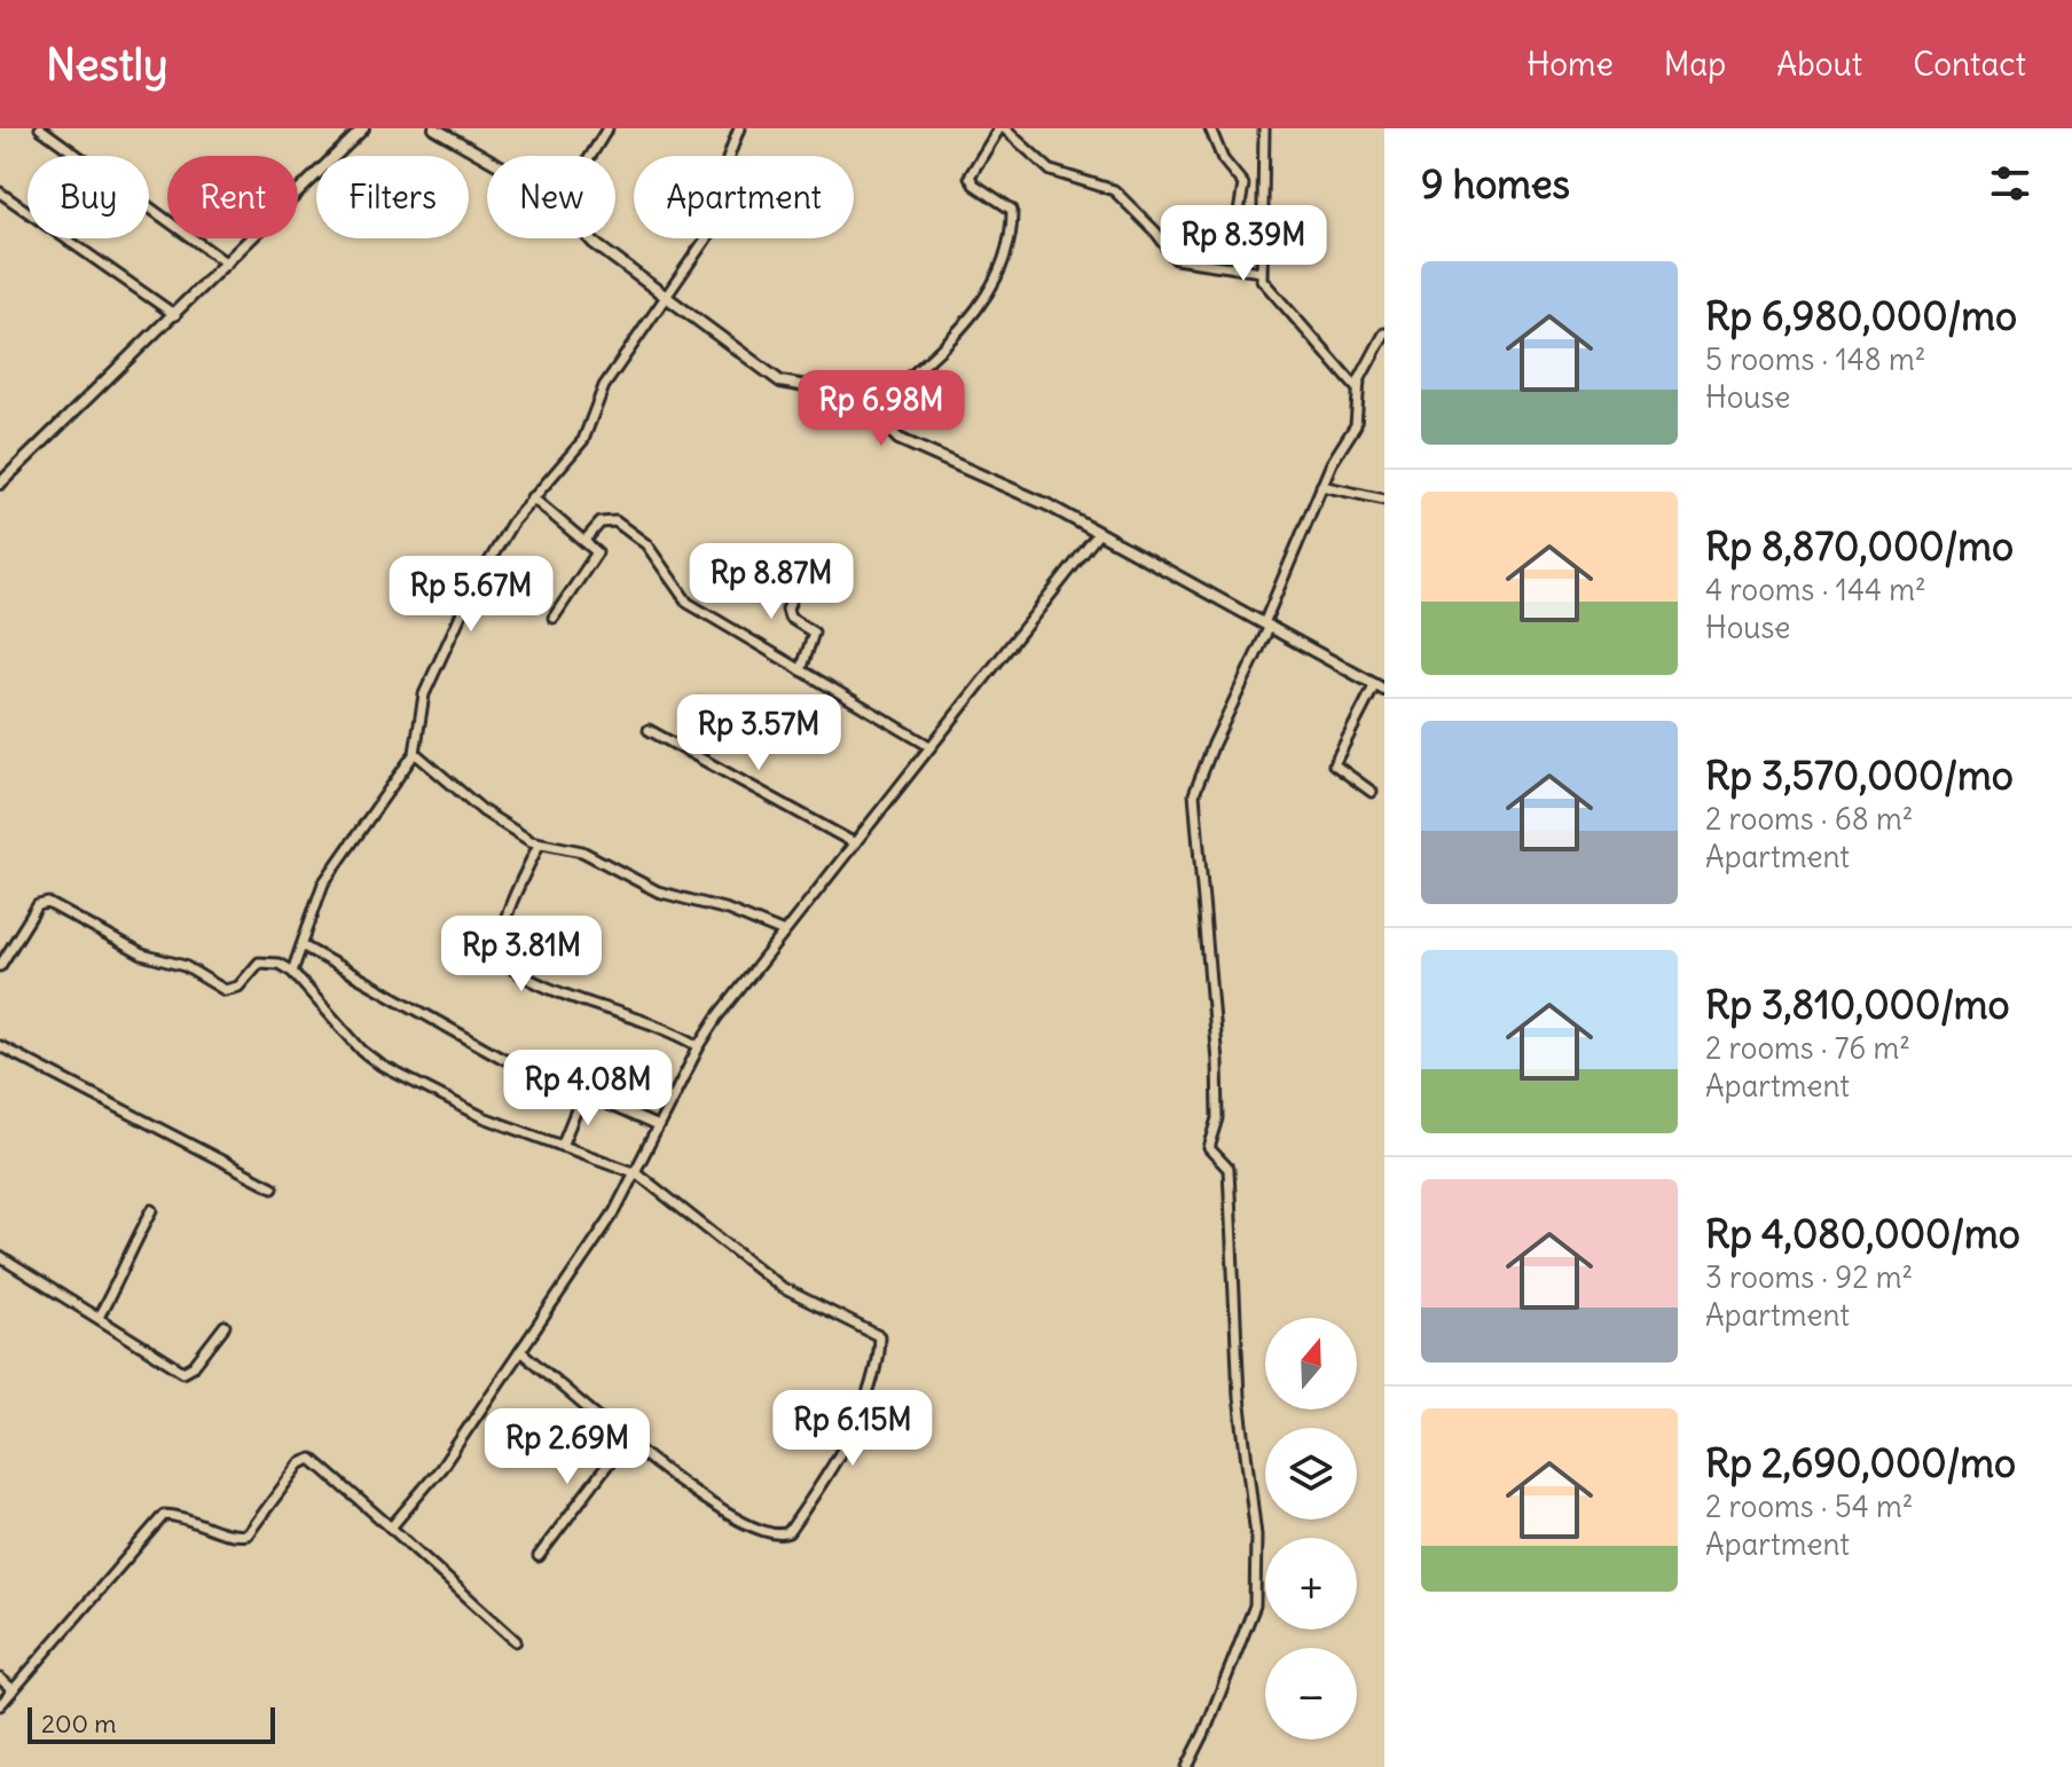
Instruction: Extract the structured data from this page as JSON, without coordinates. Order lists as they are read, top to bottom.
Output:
{
  "scale_bar": "200 m",
  "north": "top",
  "page": {
    "header": "Nestly",
    "nav": [
      "Home",
      "Map",
      "About",
      "Contact"
    ],
    "heading": "9 homes",
    "chip": [
      "Buy",
      "Rent",
      "Filters",
      "New",
      "Apartment"
    ],
    "price": [
      "Rp 8.39M",
      "Rp 6.98M",
      "Rp 8.87M",
      "Rp 5.67M",
      "Rp 3.57M",
      "Rp 3.81M",
      "Rp 4.08M",
      "Rp 6.15M",
      "Rp 2.69M"
    ],
    "list": [
      {
        "name": "Rp 6,980,000/mo",
        "note": "5 rooms · 148 m² · House"
      },
      {
        "name": "Rp 8,870,000/mo",
        "note": "4 rooms · 144 m² · House"
      },
      {
        "name": "Rp 3,570,000/mo",
        "note": "2 rooms · 68 m² · Apartment"
      },
      {
        "name": "Rp 3,810,000/mo",
        "note": "2 rooms · 76 m² · Apartment"
      },
      {
        "name": "Rp 4,080,000/mo",
        "note": "3 rooms · 92 m² · Apartment"
      },
      {
        "name": "Rp 2,690,000/mo",
        "note": "2 rooms · 54 m² · Apartment"
      }
    ],
    "map_buttons": ["+", "−"],
    "scale": "200 m"
  }
}
